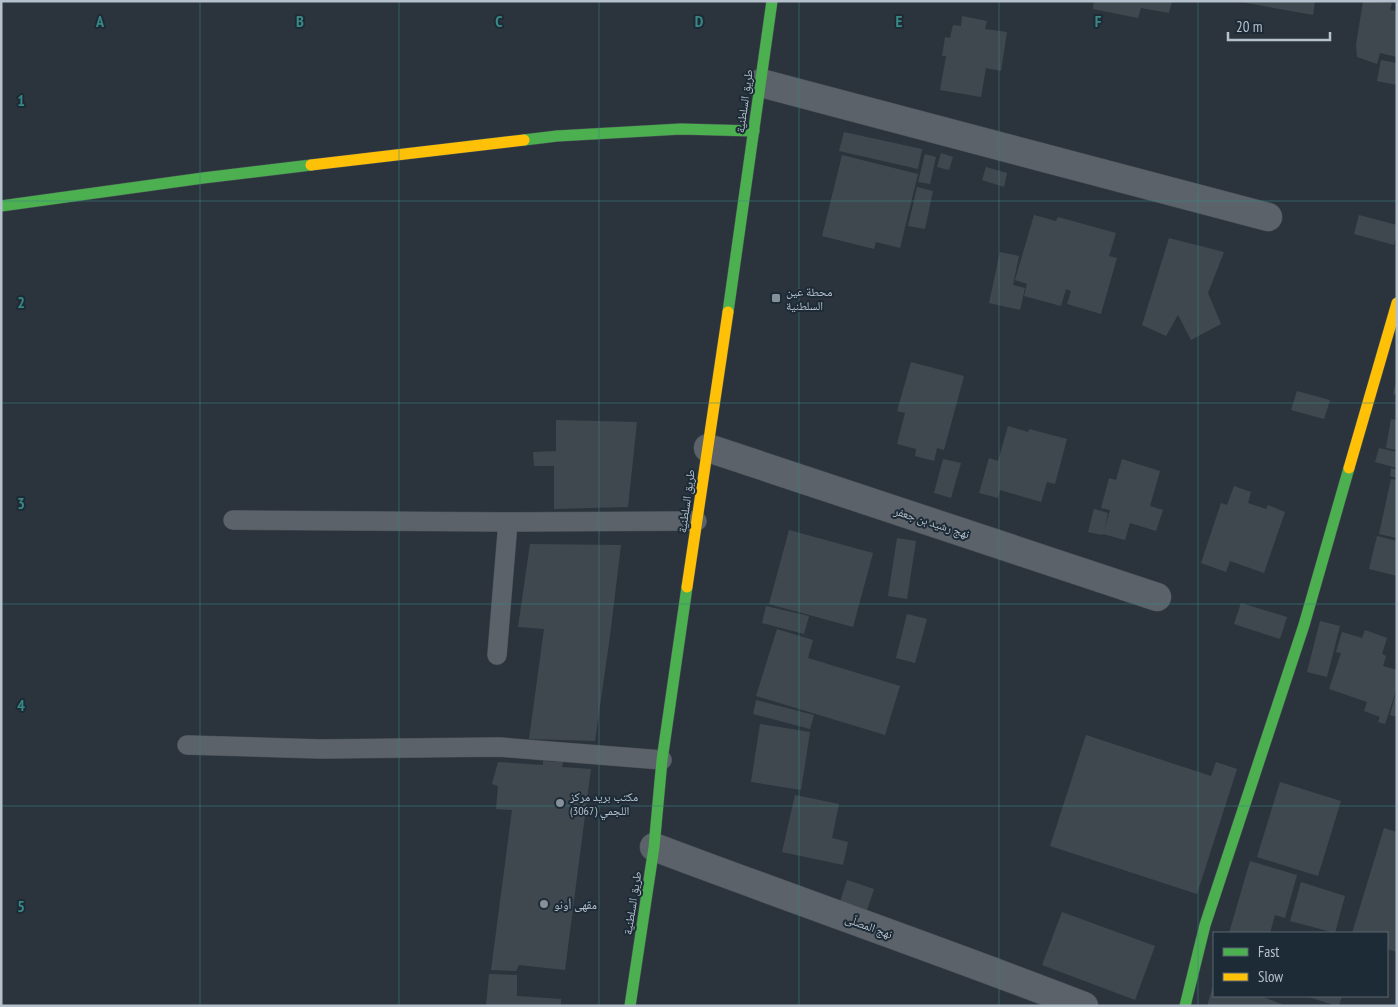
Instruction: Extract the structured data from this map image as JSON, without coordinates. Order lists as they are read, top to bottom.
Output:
{
  "streets": {
    "street": ["طريق السلطنية", "نهج رشيد بن جعفر", "نهج المصلّى"]
  },
  "crossings": [
    ["طريق السلطنية", "نهج رشيد بن جعفر"],
    ["طريق السلطنية", "نهج المصلّى"]
  ],
  "places": {
    "transit": ["محطة عين السلطنية"],
    "other": ["مكتب بريد مركز اللجمي (3067)", "مقهى أونو"]
  },
  "legend": ["Fast", "Slow"],
  "scale_bar": "20 m",
  "grid": {
    "columns": [
      "A",
      "B",
      "C",
      "D",
      "E",
      "F"
    ],
    "rows": [
      "1",
      "2",
      "3",
      "4",
      "5"
    ]
  }
}
